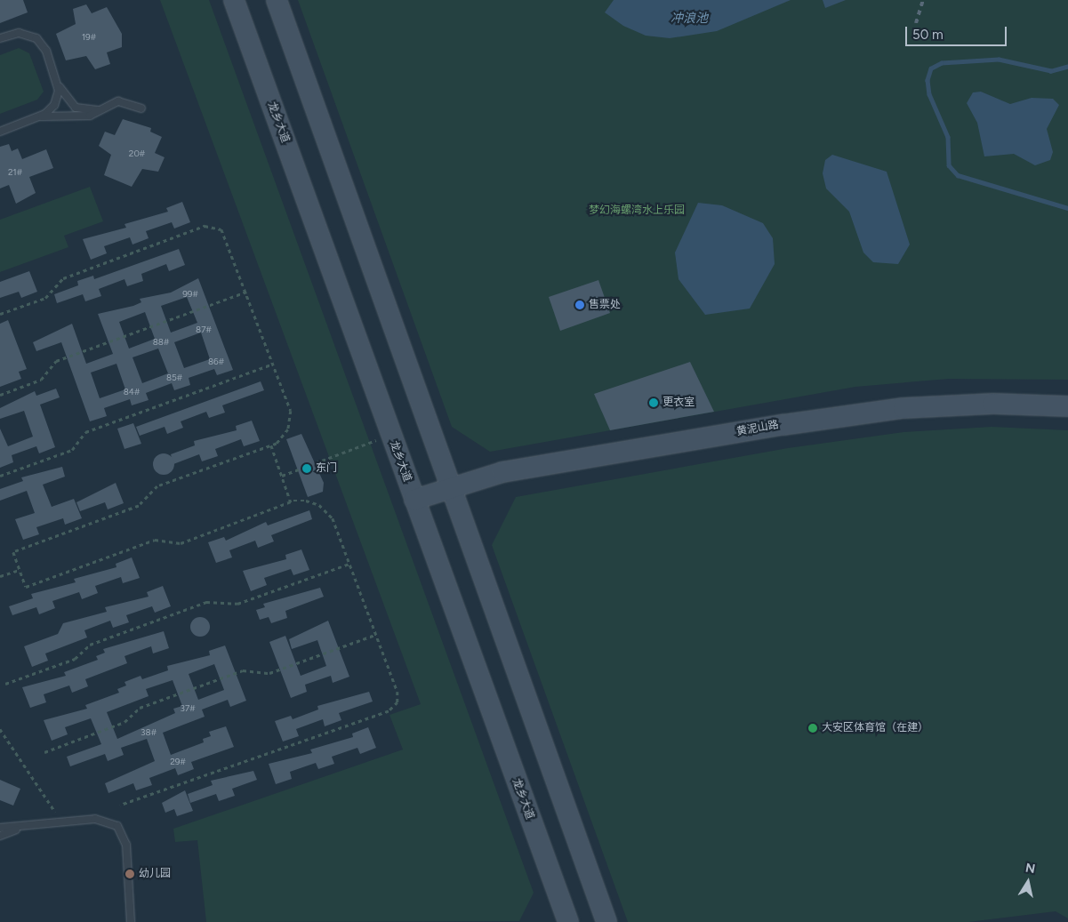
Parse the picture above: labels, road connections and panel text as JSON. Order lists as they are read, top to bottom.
{
  "streets": {
    "main road": ["龙乡大道", "黄泥山路"]
  },
  "crossings": [
    ["龙乡大道", "黄泥山路"]
  ],
  "water": ["冲浪池"],
  "parks": ["梦幻海螺湾水上乐园"],
  "places": [
    "售票处",
    "更衣室",
    "东门",
    "大安区体育馆（在建）",
    "幼儿园"
  ],
  "house_numbers": [
    "19#",
    "20#",
    "21#",
    "99#",
    "87#",
    "88#",
    "86#",
    "85#",
    "84#",
    "37#",
    "38#",
    "29#"
  ],
  "scale_bar": "50 m",
  "north": "top"
}
